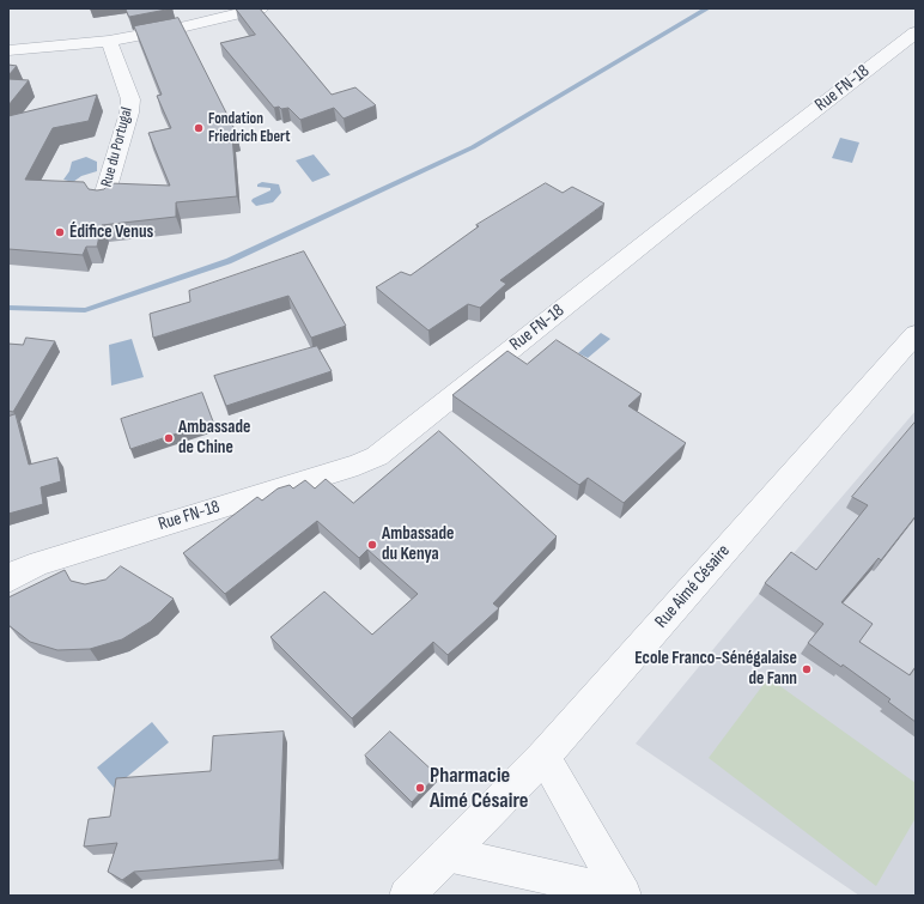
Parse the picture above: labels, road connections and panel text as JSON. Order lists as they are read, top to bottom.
{
  "streets": {
    "street": ["Rue FN-18", "Rue du Portugal", "Rue Aimé Césaire"]
  },
  "places": [
    "Fondation Friedrich Ebert",
    "Édifice Venus",
    "Ambassade de Chine",
    "Ambassade du Kenya",
    "Ecole Franco-Sénégalaise de Fann",
    "Pharmacie Aimé Césaire"
  ]
}
